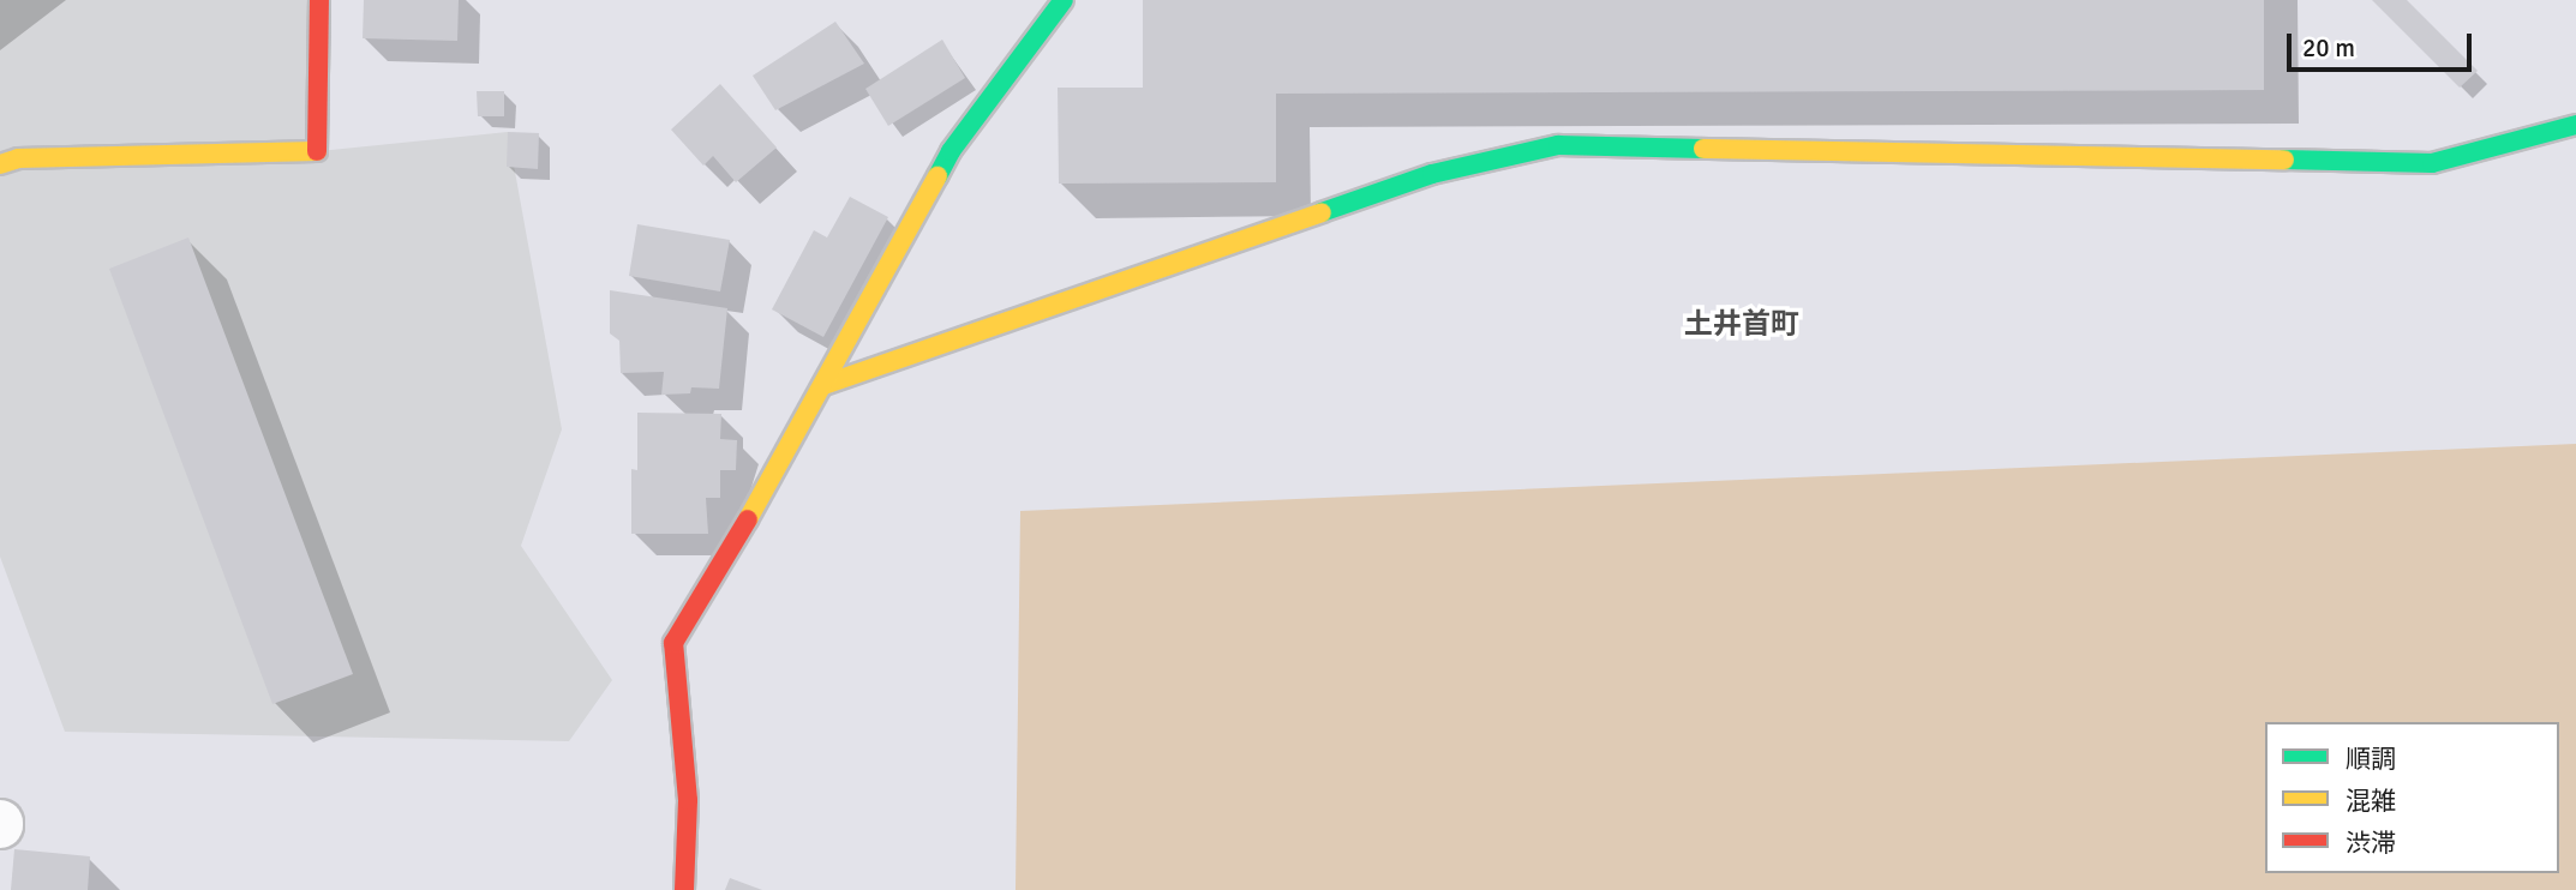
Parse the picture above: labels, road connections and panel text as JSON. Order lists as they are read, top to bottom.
{
  "districts": ["土井首町"],
  "legend": ["順調", "混雑", "渋滞"],
  "scale_bar": "20 m"
}
